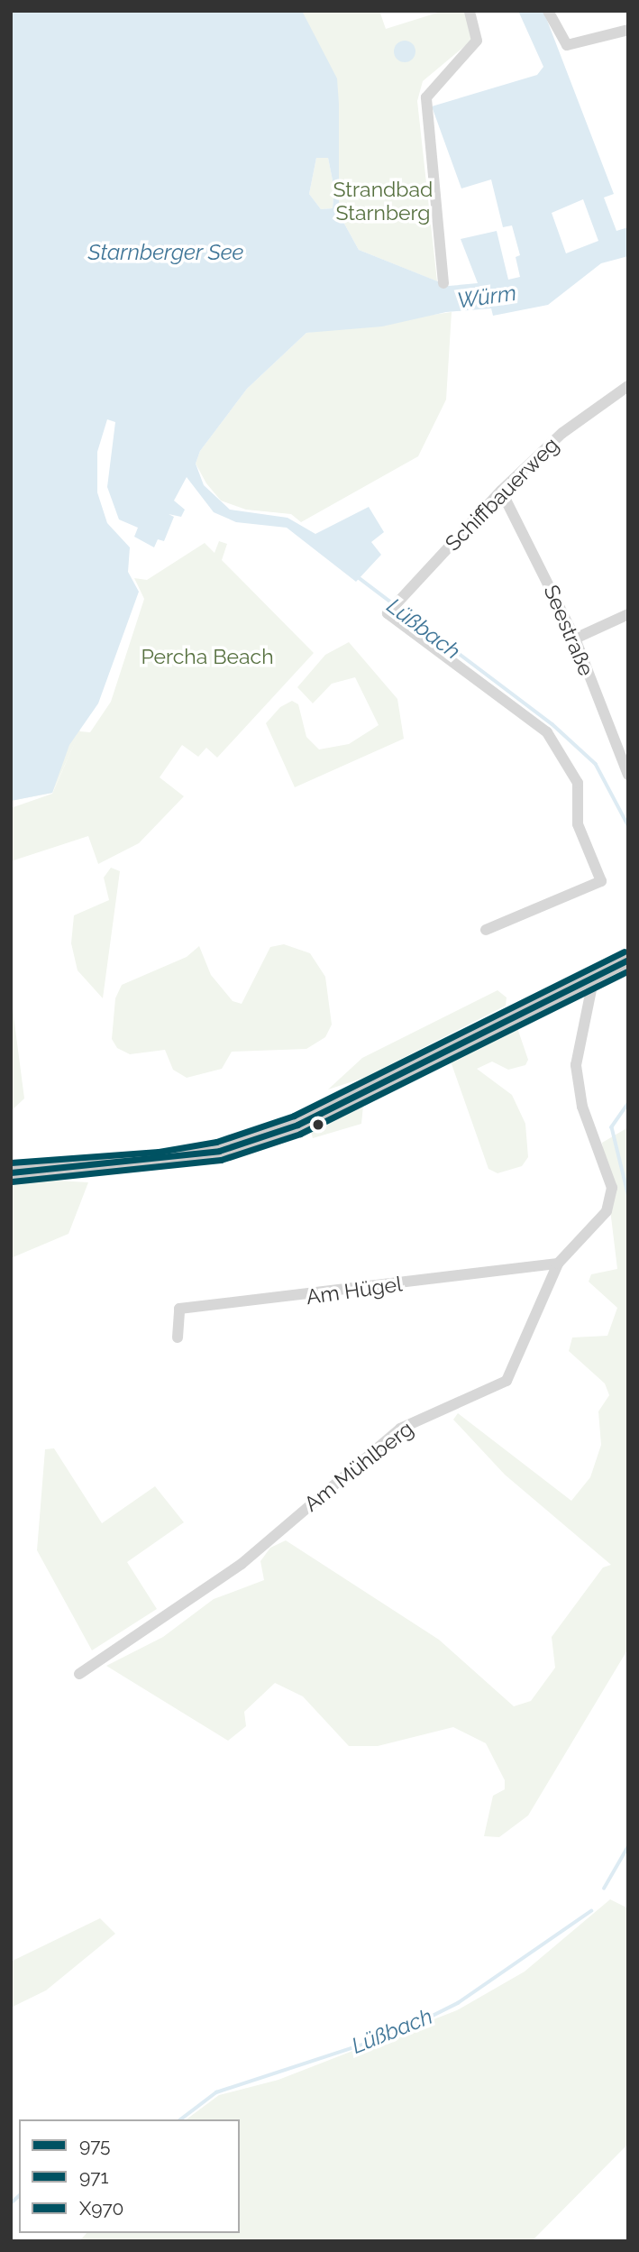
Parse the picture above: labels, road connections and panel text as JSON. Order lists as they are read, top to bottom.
{
  "streets": {
    "street": [
      "Schiffbauerweg",
      "Seestraße",
      "Am Hügel",
      "Am Mühlberg"
    ]
  },
  "crossings": [
    ["Schiffbauerweg", "Seestraße"],
    ["Am Hügel", "Am Mühlberg"]
  ],
  "water": ["Starnberger See", "Würm", "Lüßbach"],
  "parks": ["Strandbad Starnberg", "Percha Beach"],
  "lines": ["transit line X970", "transit line 975", "transit line 971"],
  "legend": ["975", "971", "X970"]
}
